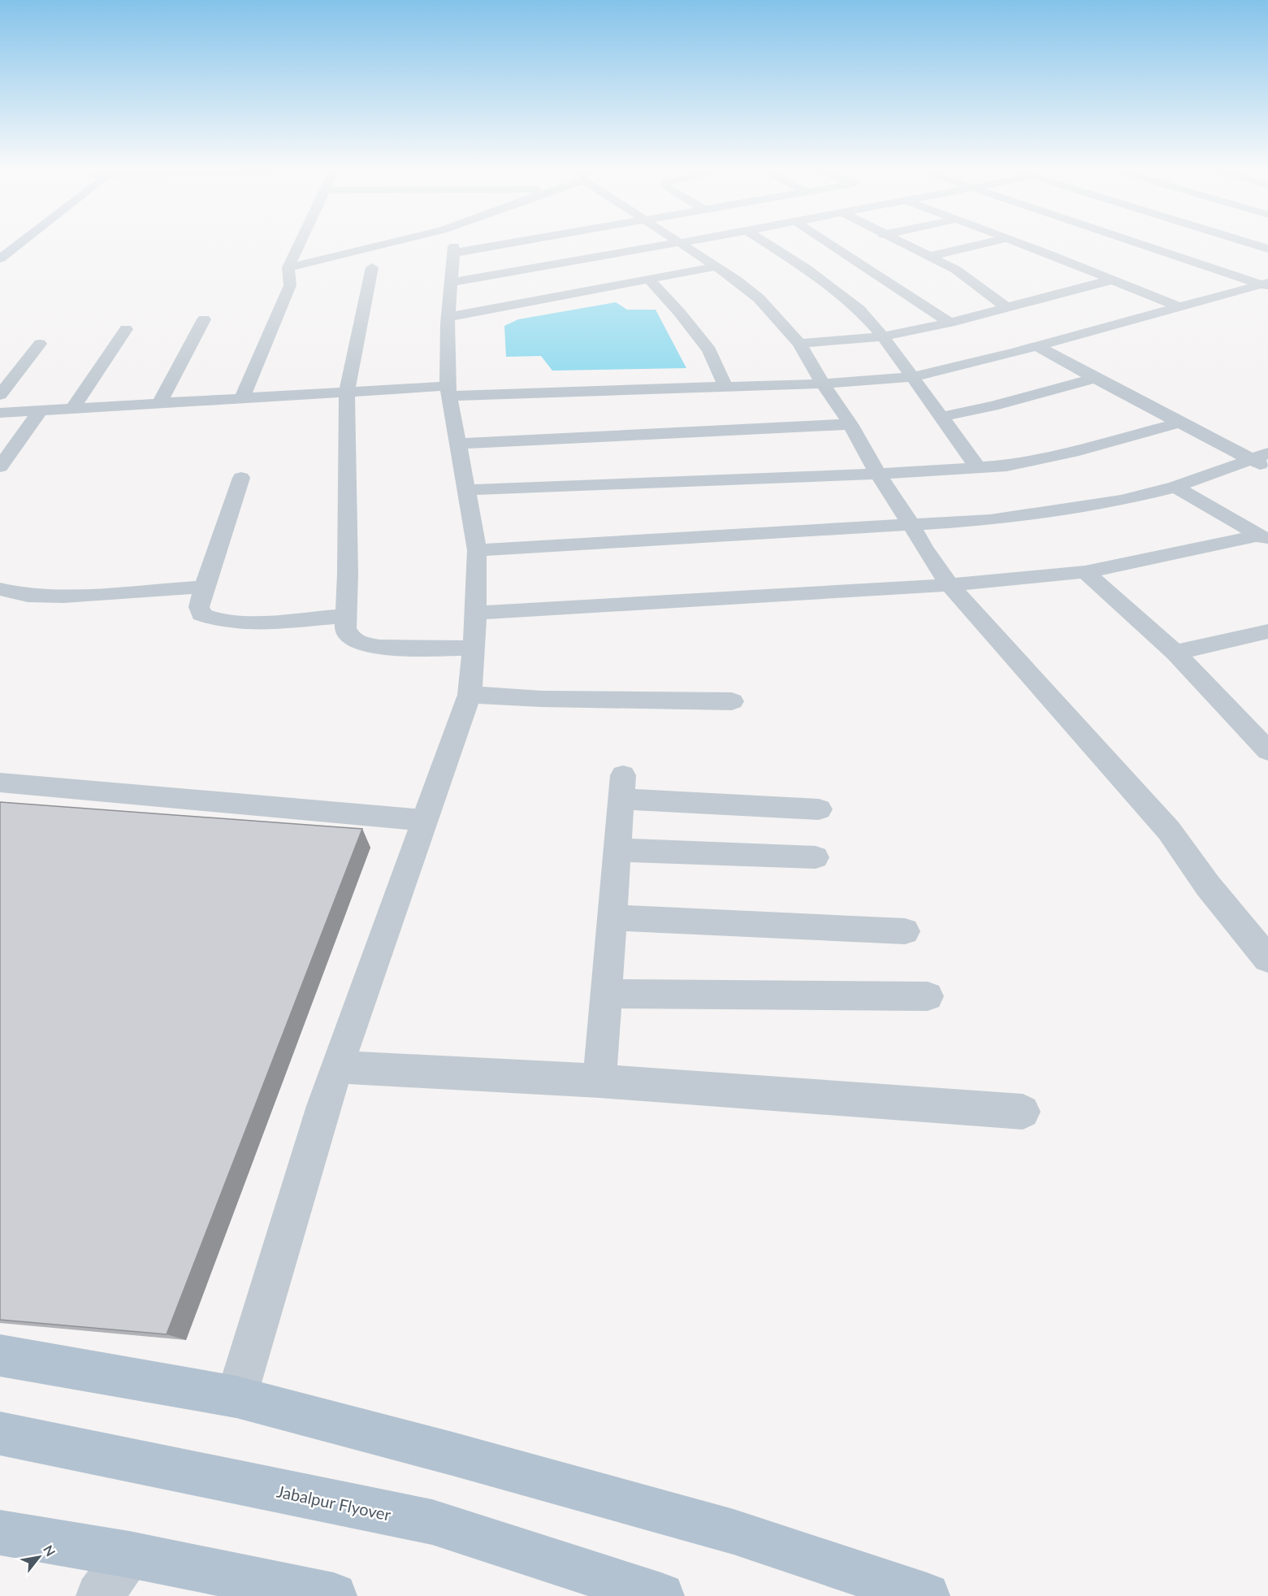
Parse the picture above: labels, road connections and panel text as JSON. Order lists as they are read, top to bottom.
{
  "streets": {
    "main road": ["Jabalpur Flyover"]
  },
  "north": "top right"
}
